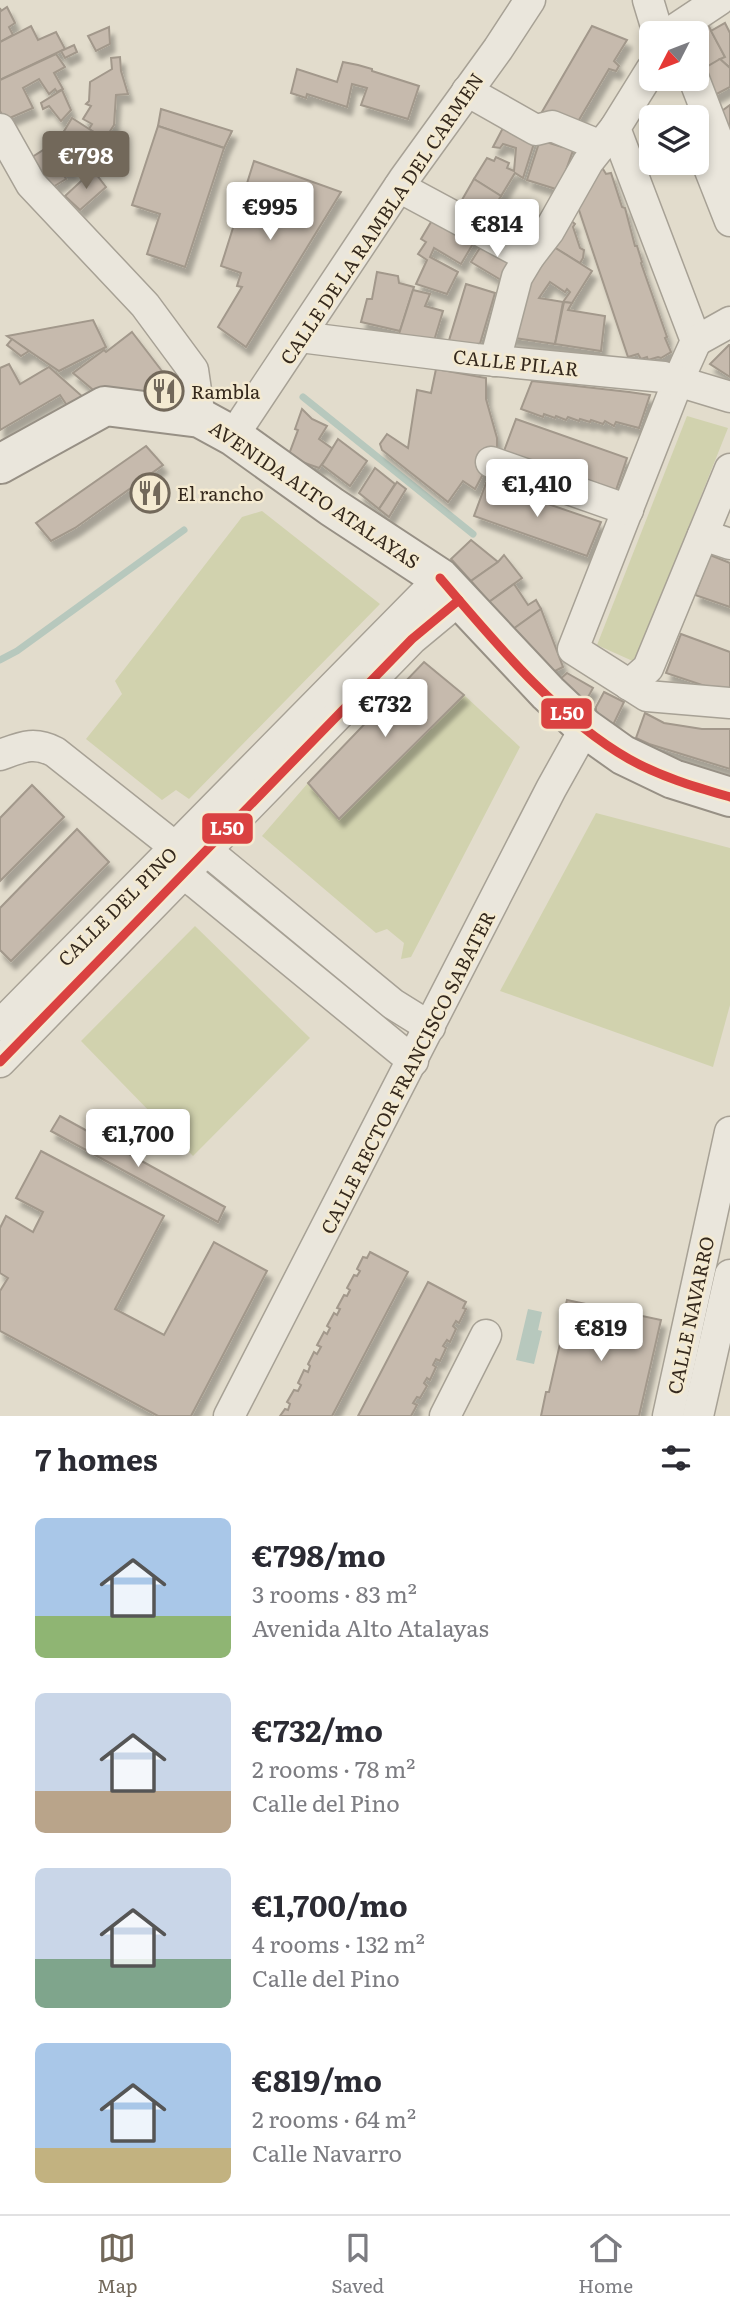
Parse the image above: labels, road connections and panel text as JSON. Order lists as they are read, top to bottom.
{
  "streets": {
    "main road": ["AVENIDA ALTO ATALAYAS"],
    "street": [
      "CALLE DE LA RAMBLA DEL CARMEN",
      "CALLE PILAR",
      "CALLE DEL PINO",
      "CALLE RECTOR FRANCISCO SABATER",
      "CALLE NAVARRO"
    ]
  },
  "crossings": [
    ["CALLE DE LA RAMBLA DEL CARMEN", "CALLE PILAR"],
    ["CALLE DE LA RAMBLA DEL CARMEN", "AVENIDA ALTO ATALAYAS"],
    ["AVENIDA ALTO ATALAYAS", "CALLE DEL PINO"],
    ["AVENIDA ALTO ATALAYAS", "CALLE RECTOR FRANCISCO SABATER"]
  ],
  "places": {
    "restaurant": ["Rambla", "El rancho"]
  },
  "lines": ["transit line L50"],
  "north": "bottom left",
  "page": {
    "price": [
      "€798",
      "€995",
      "€814",
      "€1,410",
      "€732",
      "€1,700",
      "€819"
    ],
    "heading": "7 homes",
    "list": [
      {
        "name": "€798/mo",
        "note": "3 rooms · 83 m² · Avenida Alto Atalayas"
      },
      {
        "name": "€732/mo",
        "note": "2 rooms · 78 m² · Calle del Pino"
      },
      {
        "name": "€1,700/mo",
        "note": "4 rooms · 132 m² · Calle del Pino"
      },
      {
        "name": "€819/mo",
        "note": "2 rooms · 64 m² · Calle Navarro"
      }
    ],
    "tabs": ["Map", "Saved", "Home"]
  }
}
